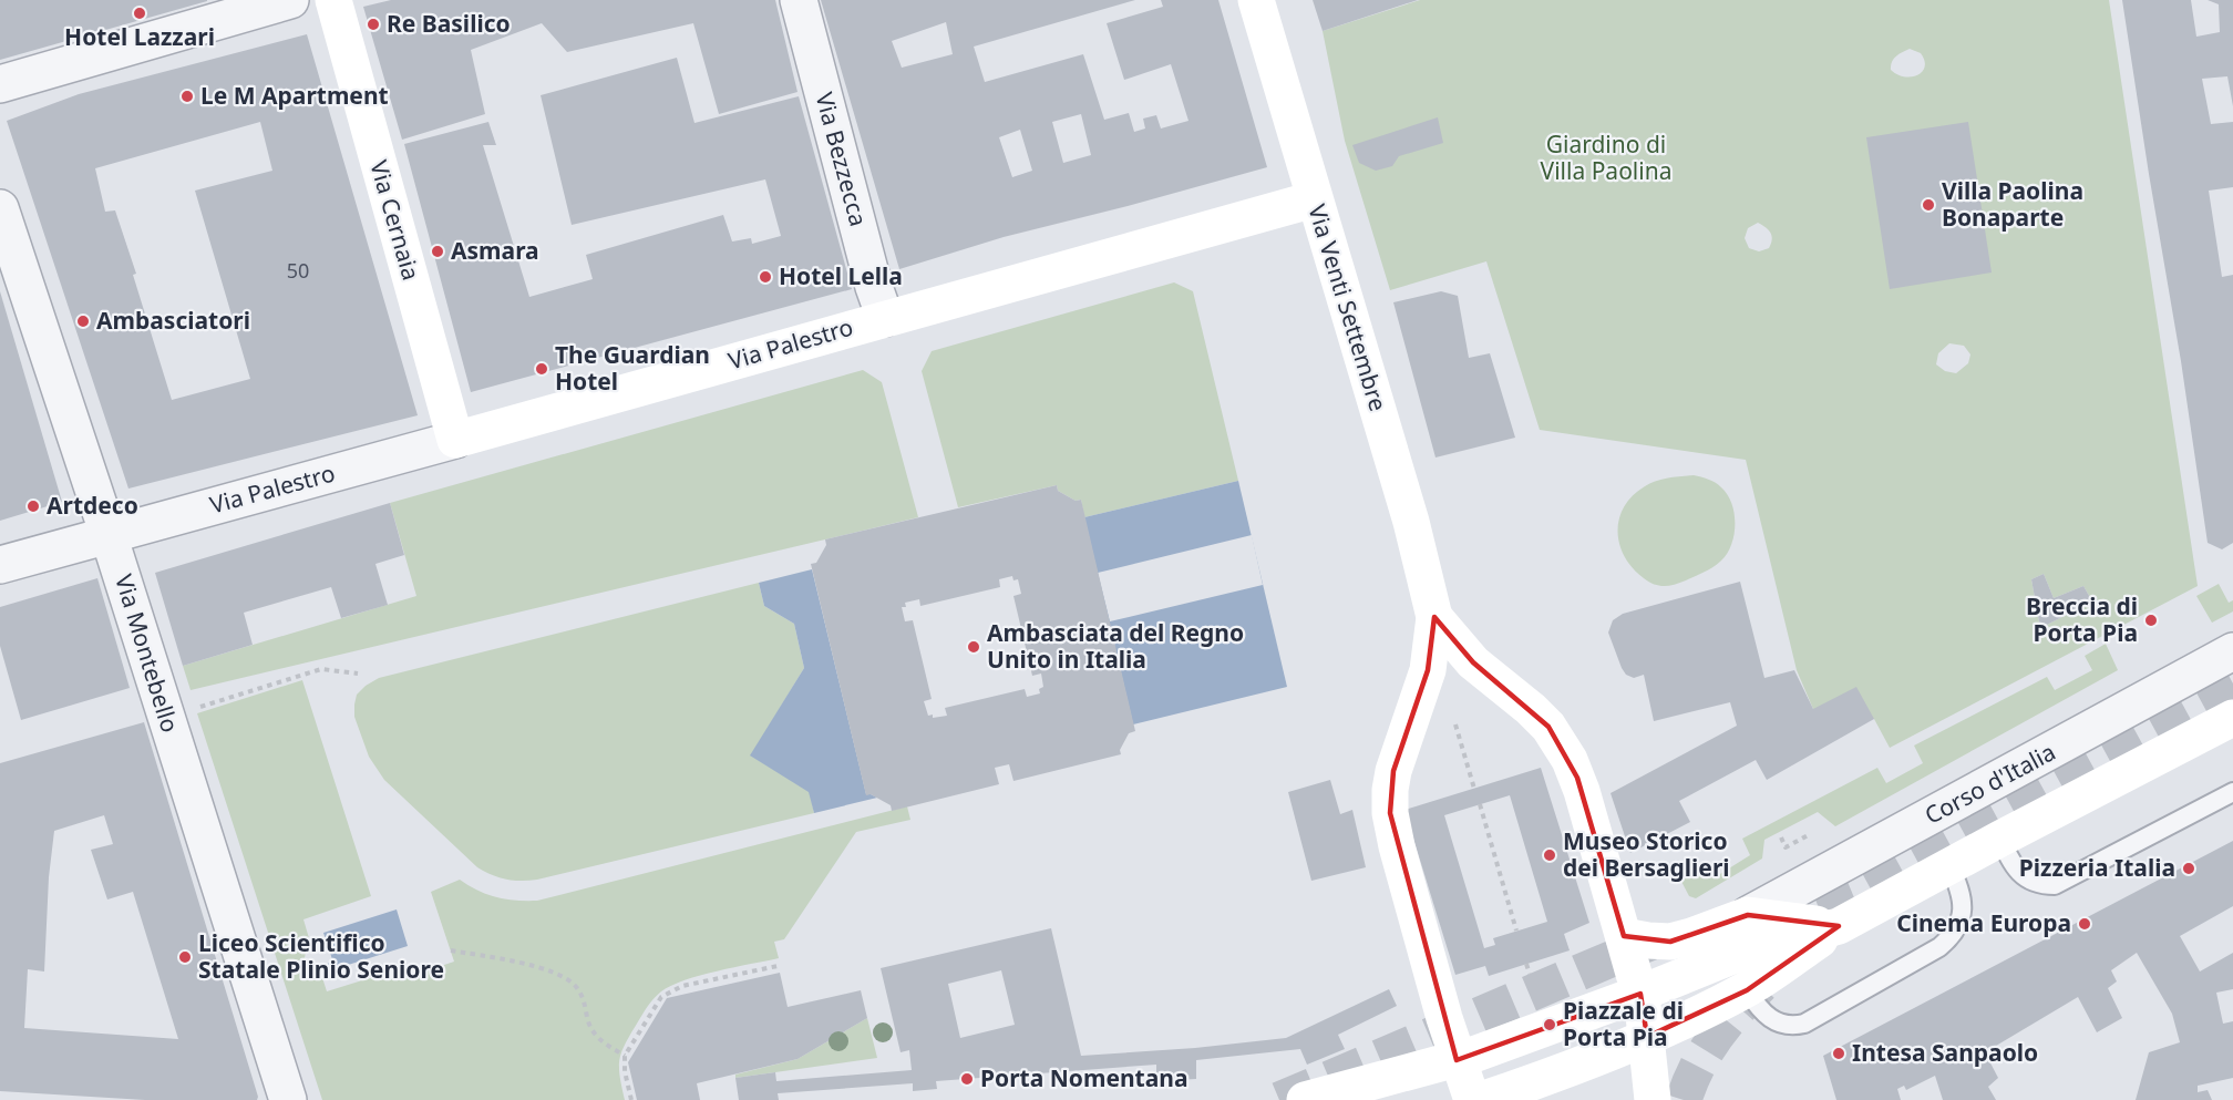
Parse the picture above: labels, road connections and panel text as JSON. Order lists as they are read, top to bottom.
{
  "streets": {
    "main road": [
      "Via Cernaia",
      "Via Venti Settembre",
      "Via Palestro",
      "Corso d'Italia"
    ],
    "street": ["Via Bezzecca", "Via Montebello"]
  },
  "crossings": [
    ["Via Bezzecca", "Via Palestro"],
    ["Via Cernaia", "Via Palestro"],
    ["Via Venti Settembre", "Via Palestro"],
    ["Via Venti Settembre", "Corso d'Italia"],
    ["Via Palestro", "Via Montebello"]
  ],
  "parks": ["Giardino di Villa Paolina"],
  "places": [
    "Hotel Lazzari",
    "Re Basilico",
    "Le M Apartment",
    "Villa Paolina Bonaparte",
    "Asmara",
    "Hotel Lella",
    "Ambasciatori",
    "The Guardian Hotel",
    "Artdeco",
    "Breccia di Porta Pia",
    "Ambasciata del Regno Unito in Italia",
    "Museo Storico dei Bersaglieri",
    "Pizzeria Italia",
    "Cinema Europa",
    "Liceo Scientifico Statale Plinio Seniore",
    "Piazzale di Porta Pia",
    "Intesa Sanpaolo",
    "Porta Nomentana"
  ],
  "house_numbers": ["50"]
}
